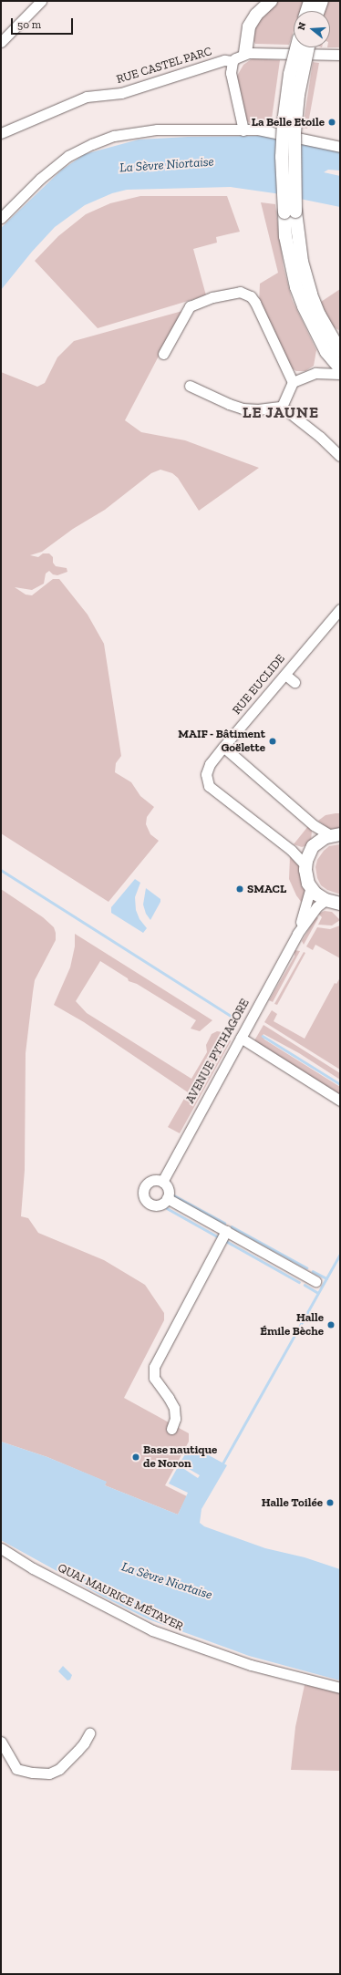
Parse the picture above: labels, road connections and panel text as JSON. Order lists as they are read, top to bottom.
{
  "streets": {
    "street": [
      "RUE CASTEL PARC",
      "RUE EUCLIDE",
      "AVENUE PYTHAGORE",
      "QUAI MAURICE MÉTAYER"
    ]
  },
  "districts": ["LE JAUNE"],
  "water": ["La Sèvre Niortaise"],
  "places": [
    "La Belle Etoile",
    "MAIF - Bâtiment Goëlette",
    "SMACL",
    "Halle Émile Bèche",
    "Base nautique de Noron",
    "Halle Toilée"
  ],
  "scale_bar": "50 m",
  "north": "left"
}
